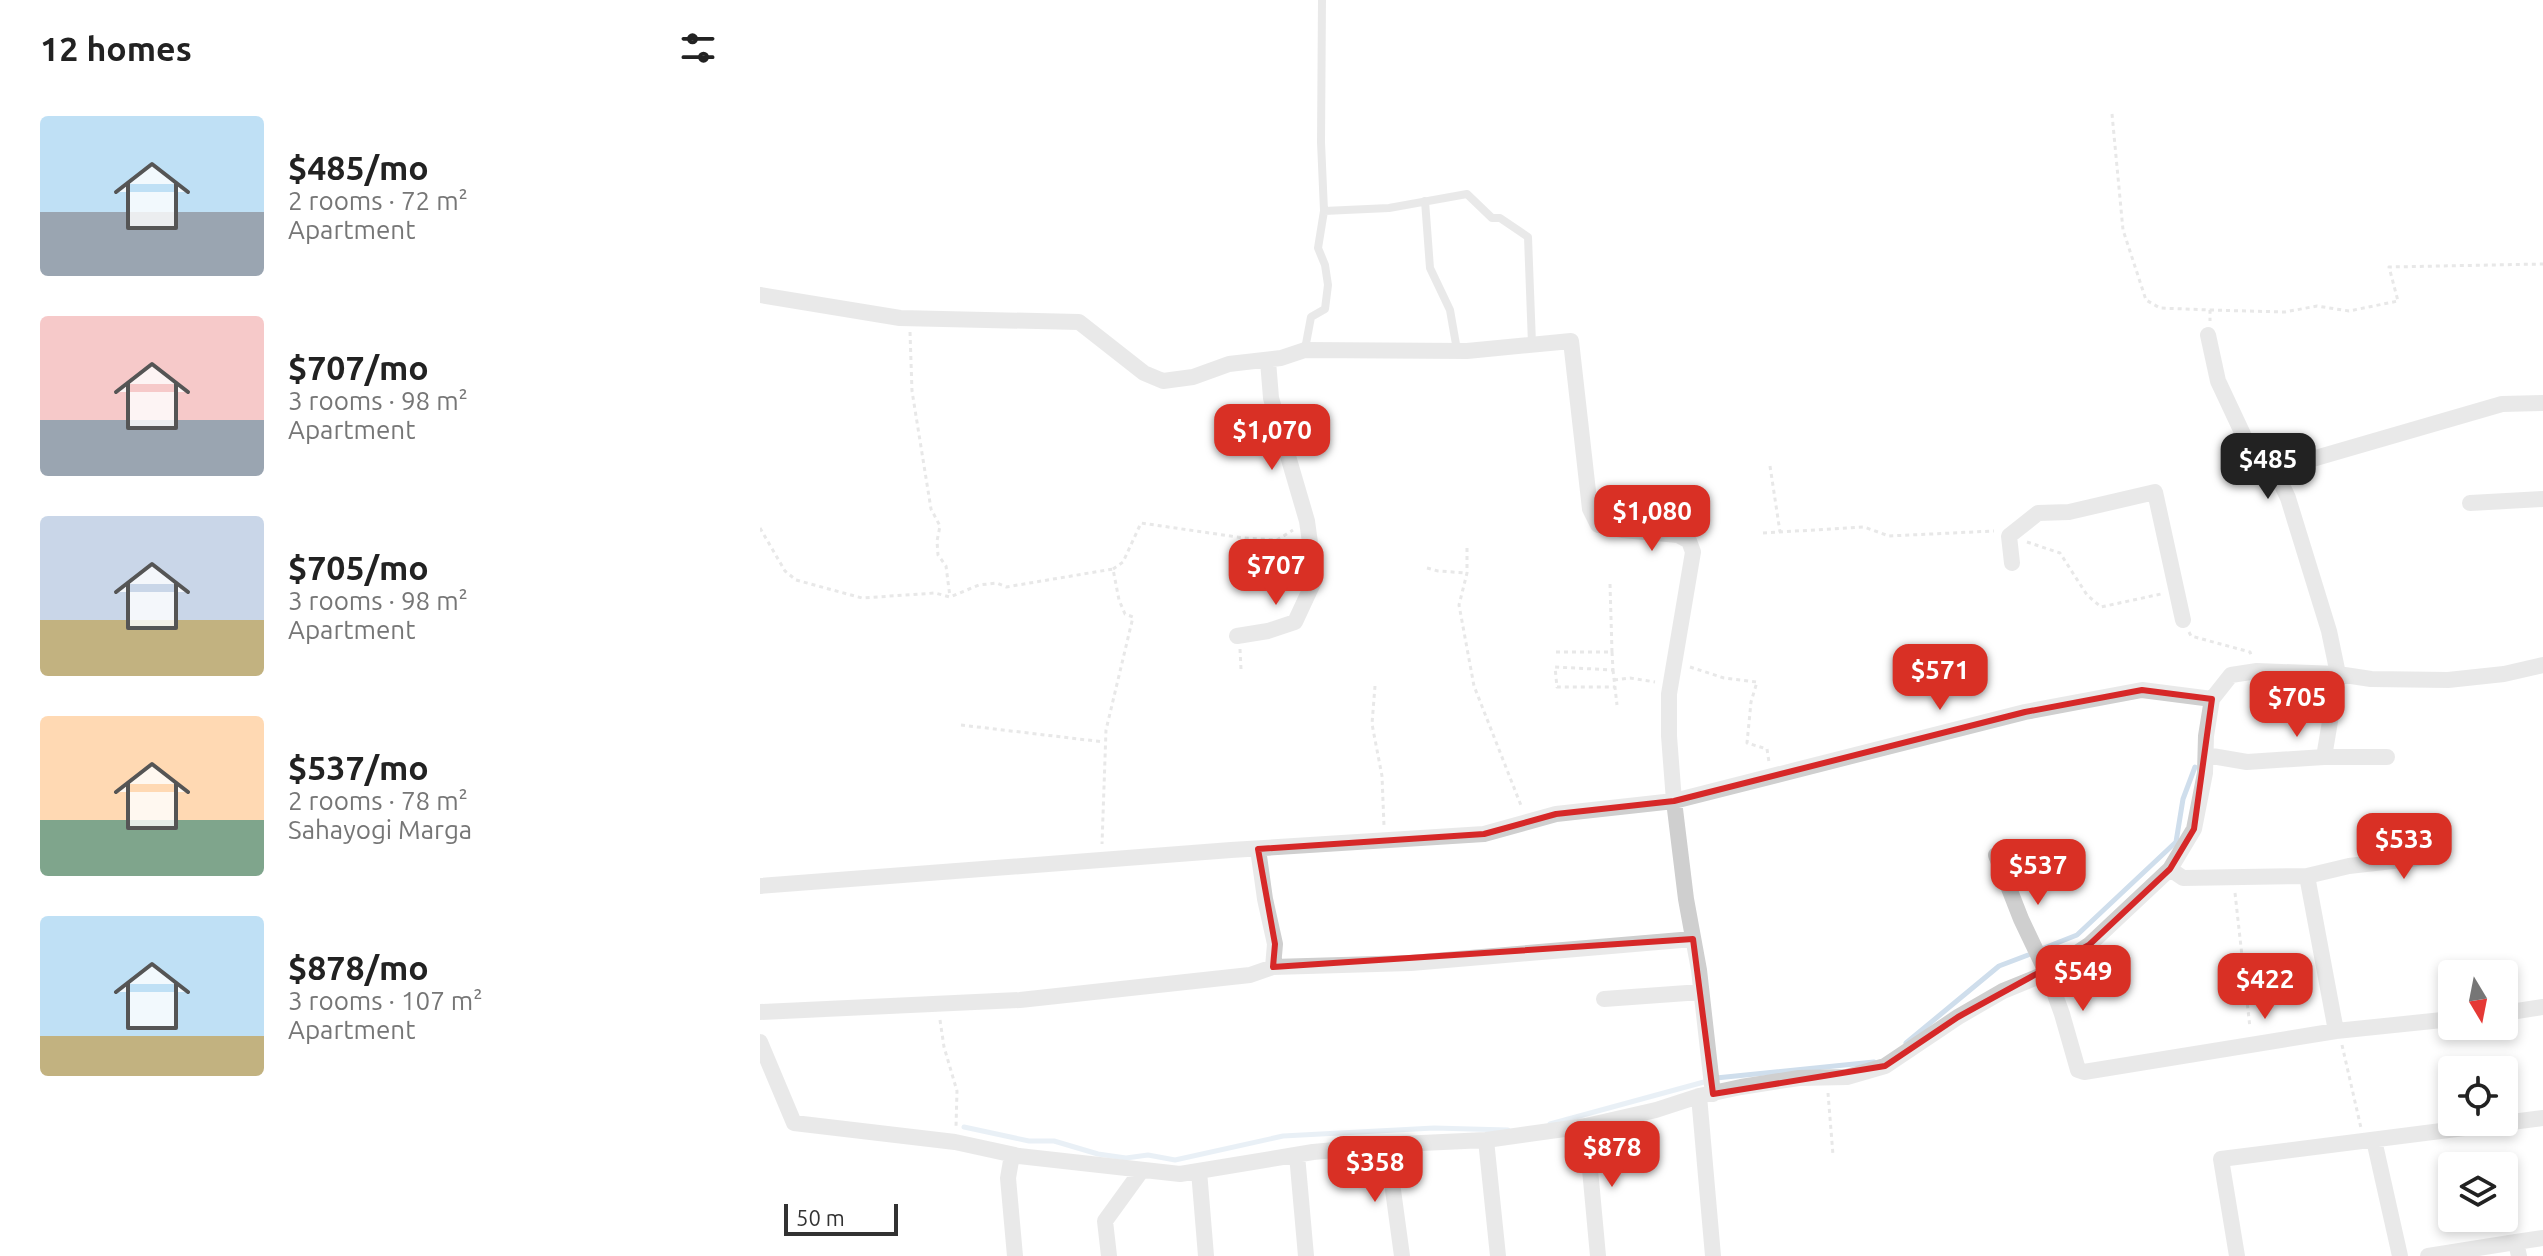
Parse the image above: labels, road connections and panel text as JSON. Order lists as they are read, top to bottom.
{
  "scale_bar": "50 m",
  "north": "bottom",
  "page": {
    "heading": "12 homes",
    "list": [
      {
        "name": "$485/mo",
        "note": "2 rooms · 72 m² · Apartment"
      },
      {
        "name": "$707/mo",
        "note": "3 rooms · 98 m² · Apartment"
      },
      {
        "name": "$705/mo",
        "note": "3 rooms · 98 m² · Apartment"
      },
      {
        "name": "$537/mo",
        "note": "2 rooms · 78 m² · Sahayogi Marga"
      },
      {
        "name": "$878/mo",
        "note": "3 rooms · 107 m² · Apartment"
      }
    ],
    "price": [
      "$1,070",
      "$485",
      "$1,080",
      "$707",
      "$571",
      "$705",
      "$533",
      "$537",
      "$549",
      "$422",
      "$878",
      "$358"
    ],
    "scale": "50 m"
  }
}
